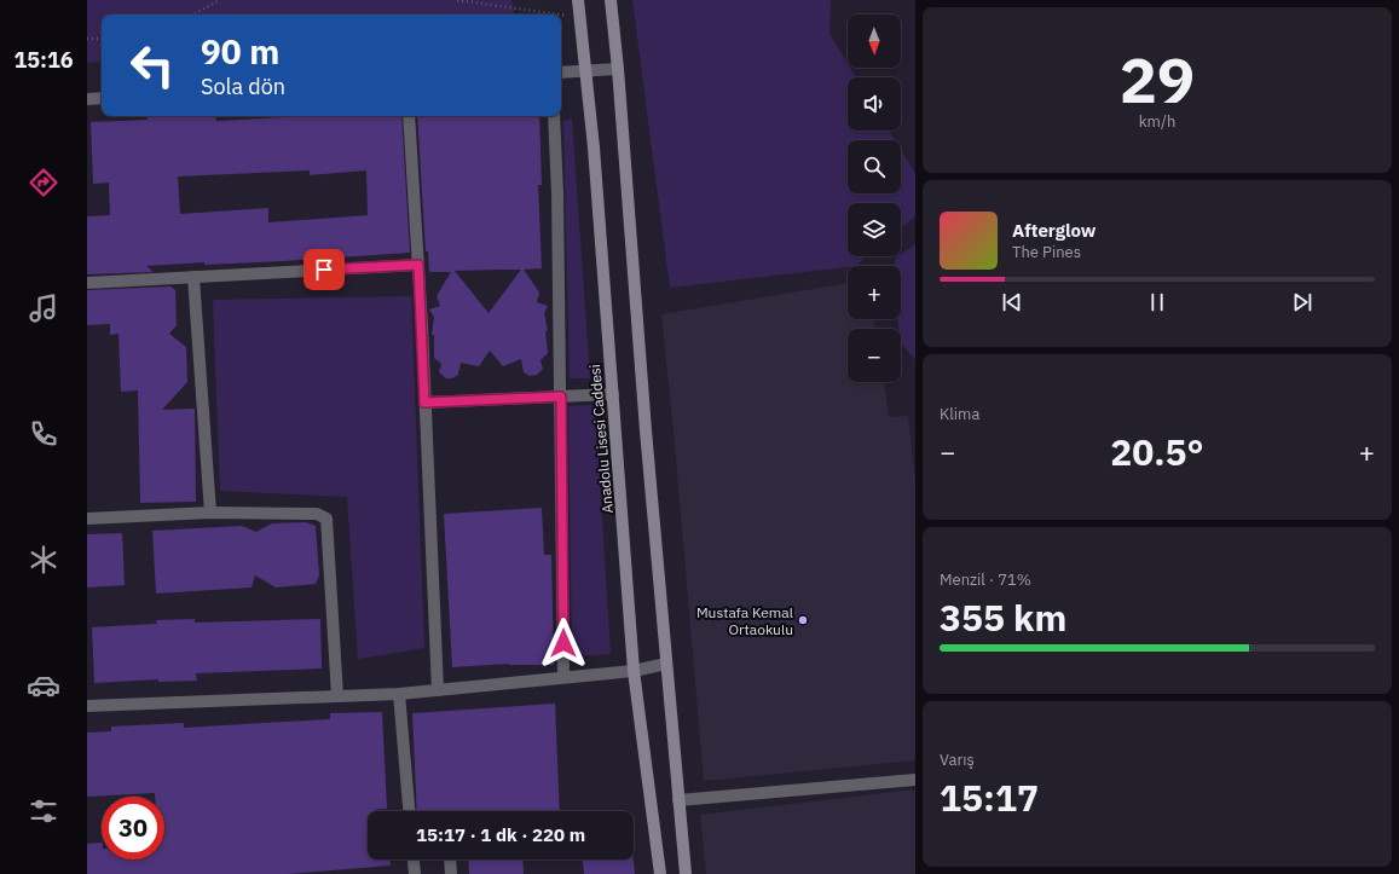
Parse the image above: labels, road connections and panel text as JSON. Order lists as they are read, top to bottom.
{
  "streets": {
    "street": ["Anadolu Lisesi Caddesi"]
  },
  "places": ["Mustafa Kemal Ortaokulu"],
  "north": "bottom",
  "page": {
    "tabs": "15:16",
    "tile": [
      ["29", "km/h"],
      "Klima",
      ["Menzil · 71%", "355 km"],
      ["Varış", "15:17"]
    ],
    "map_buttons": ["+", "−"],
    "turn": ["90 m", "Sola dön"],
    "song": ["Afterglow", "The Pines"],
    "heat": ["−", "20.5°", "+"],
    "limit": "30",
    "trip": "15:17 · 1 dk · 220 m"
  }
}
